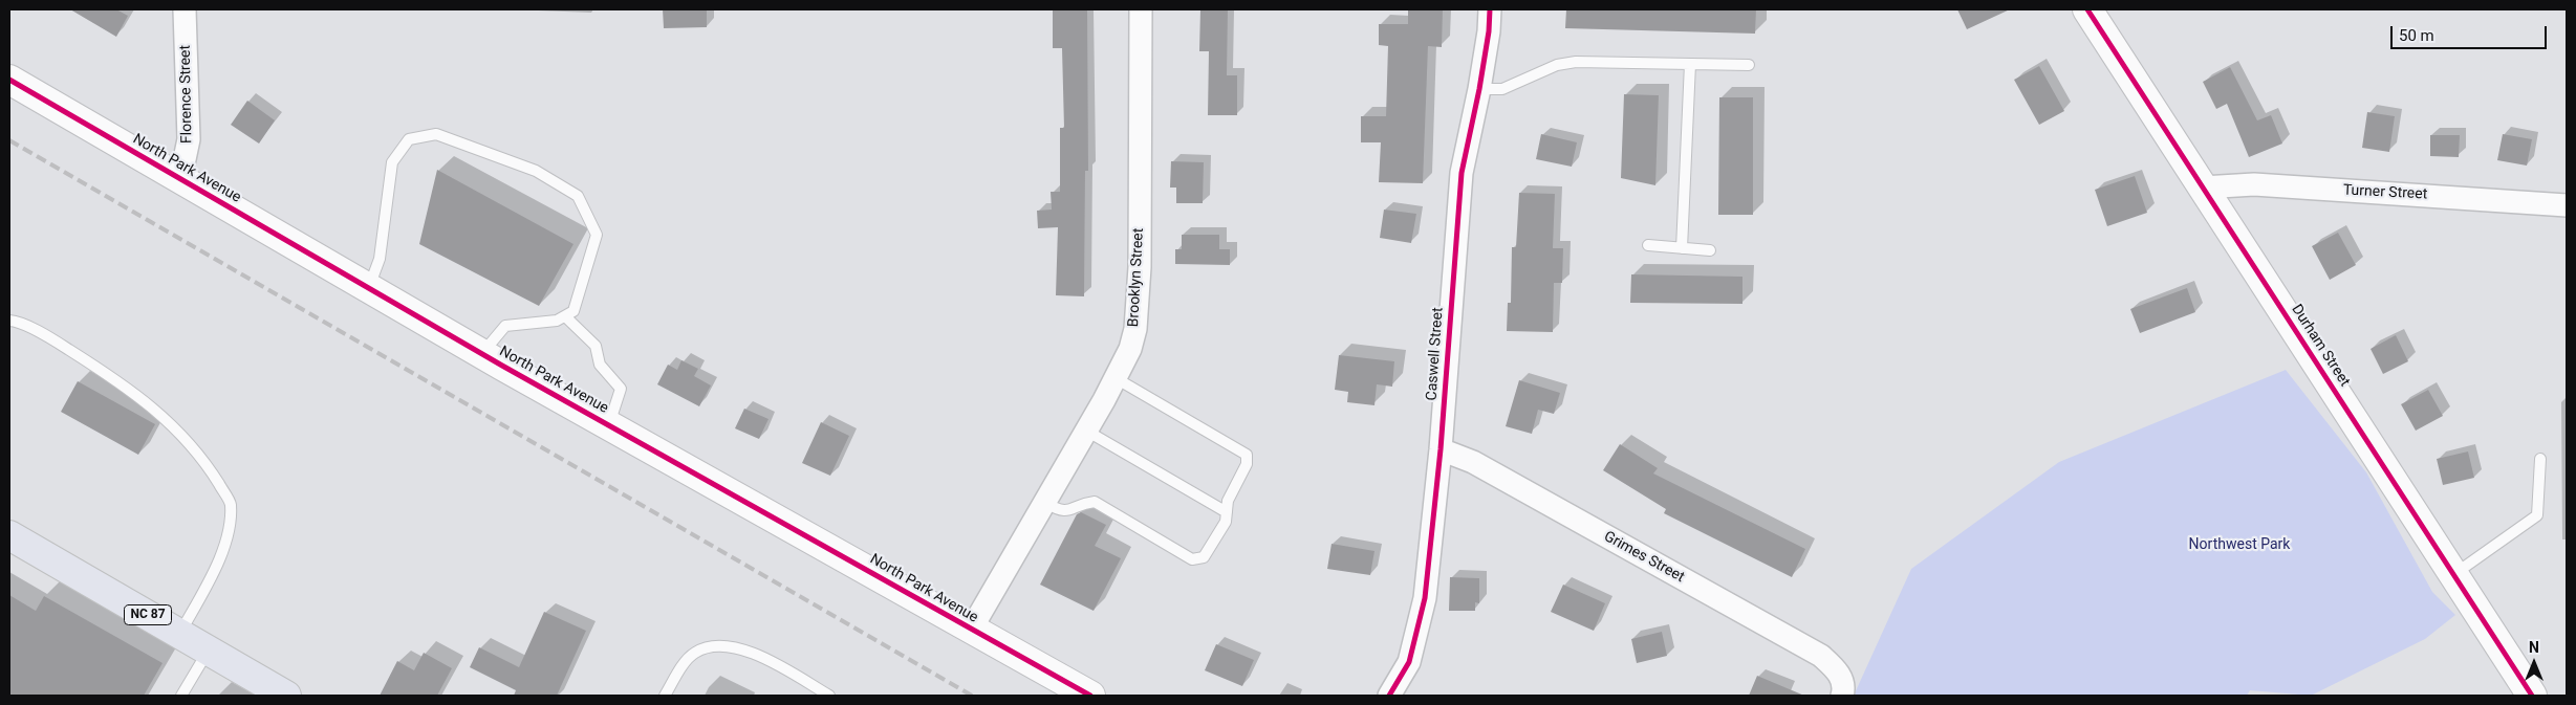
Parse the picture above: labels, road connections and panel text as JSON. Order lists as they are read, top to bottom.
{
  "streets": {
    "highway": ["NC 87"],
    "street": [
      "Florence Street",
      "North Park Avenue",
      "Turner Street",
      "Brooklyn Street",
      "Durham Street",
      "Caswell Street",
      "Grimes Street"
    ]
  },
  "crossings": [
    ["Florence Street", "North Park Avenue"],
    ["North Park Avenue", "Brooklyn Street"],
    ["Turner Street", "Durham Street"],
    ["Caswell Street", "Grimes Street"]
  ],
  "parks": ["Northwest Park"],
  "scale_bar": "50 m",
  "north": "top"
}
